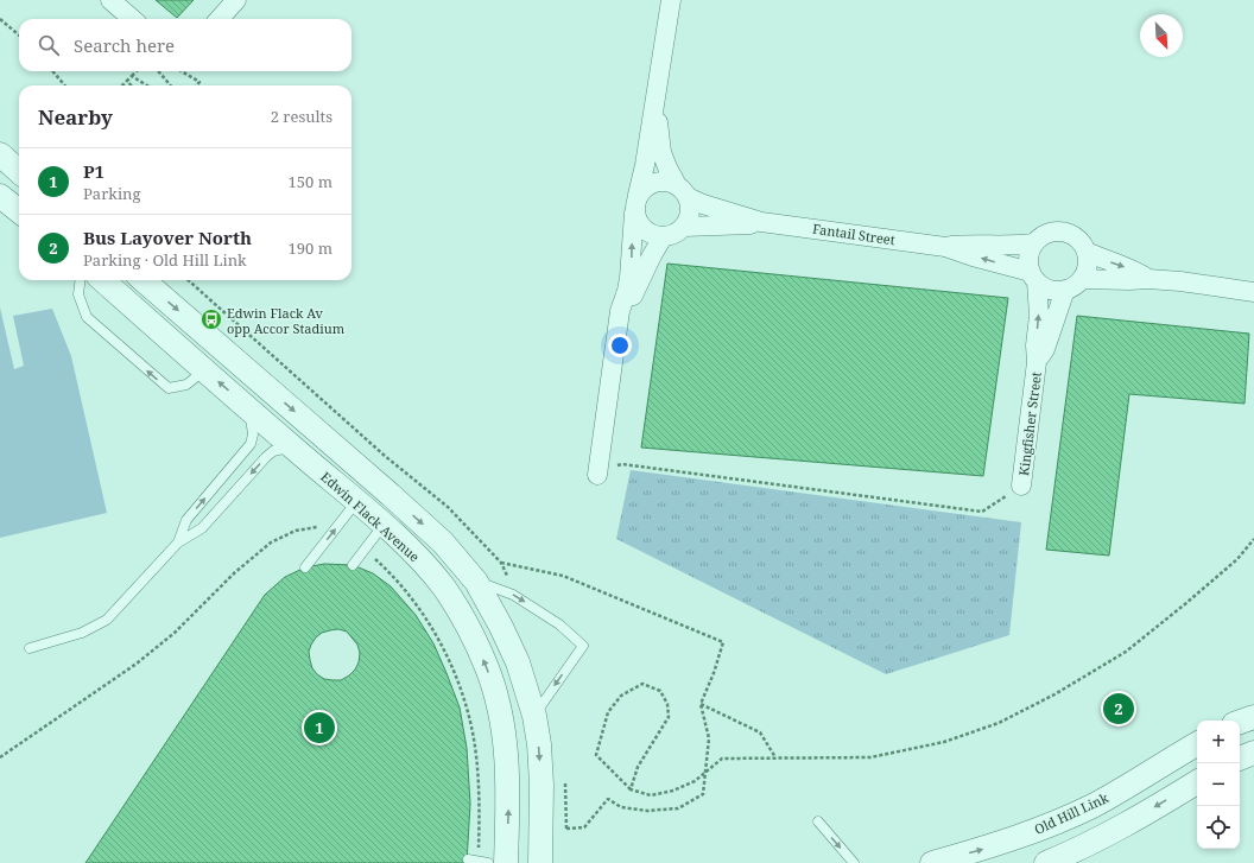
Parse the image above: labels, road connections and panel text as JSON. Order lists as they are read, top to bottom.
{
  "streets": {
    "street": [
      "Fantail Street",
      "Kingfisher Street",
      "Edwin Flack Avenue",
      "Old Hill Link"
    ]
  },
  "crossings": [
    ["Fantail Street", "Kingfisher Street"]
  ],
  "places": {
    "bus stop": ["Edwin Flack Av opp Accor Stadium"]
  },
  "north": "bottom right",
  "page": {
    "search": "Search here",
    "heading": ["Nearby", "2 results"],
    "list": [
      {
        "mark": "1",
        "name": "P1",
        "note": "Parking",
        "value": "150 m"
      },
      {
        "mark": "2",
        "name": "Bus Layover North",
        "note": "Parking · Old Hill Link",
        "value": "190 m"
      }
    ],
    "pins": ["2", "1"],
    "map_buttons": ["+", "−"]
  }
}
